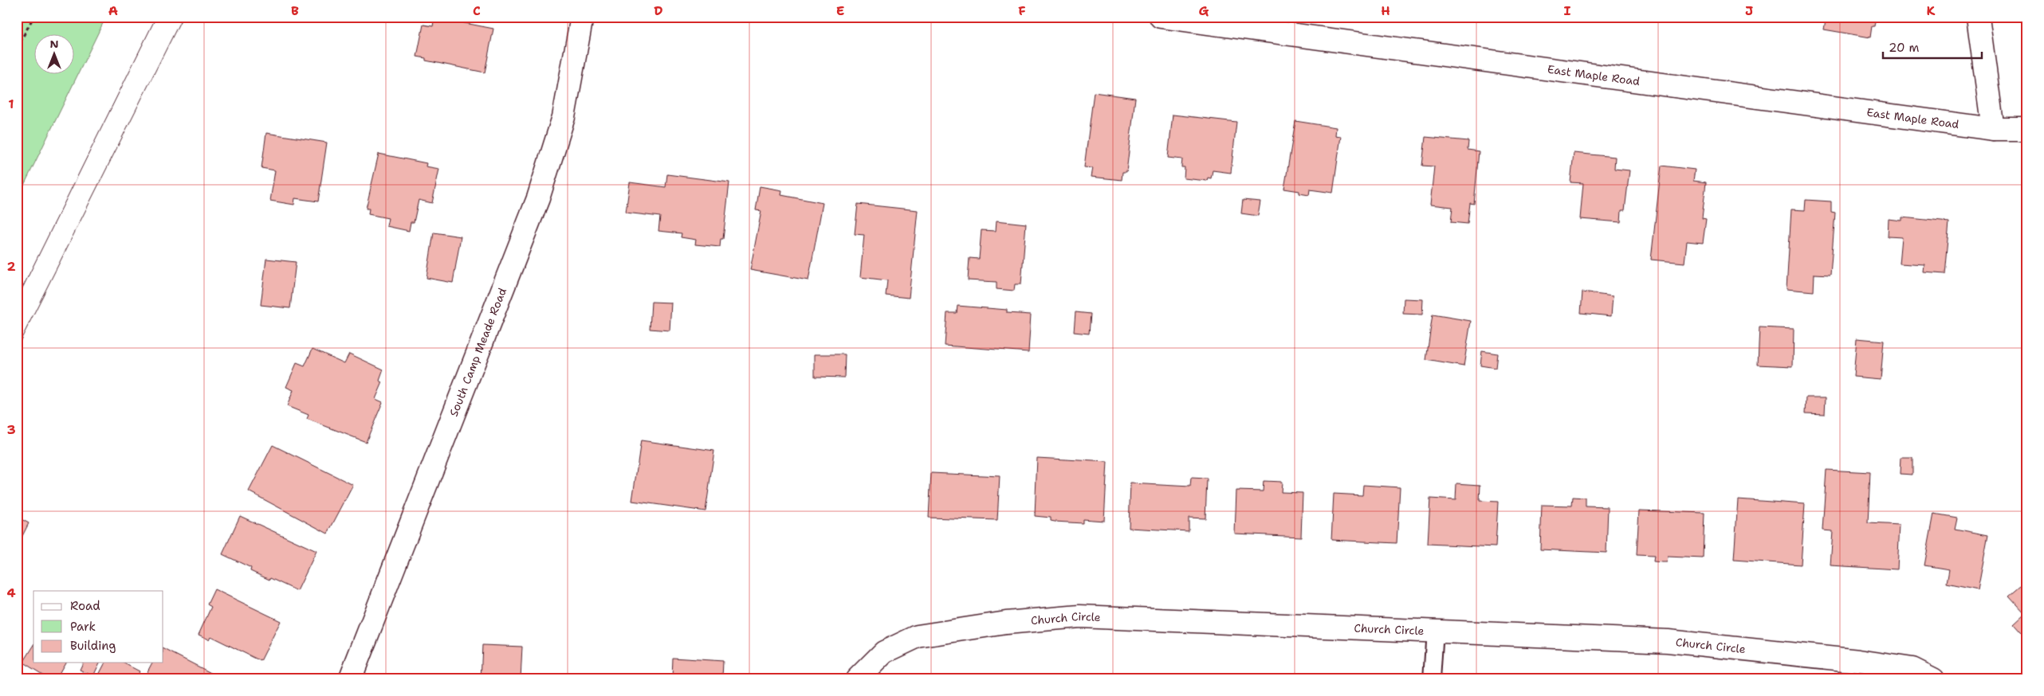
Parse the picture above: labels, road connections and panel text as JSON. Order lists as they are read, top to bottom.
{
  "streets": {
    "main road": ["East Maple Road", "South Camp Meade Road", "Church Circle"]
  },
  "legend": ["Road", "Park", "Building"],
  "scale_bar": "20 m",
  "north": "top",
  "grid": {
    "columns": [
      "A",
      "B",
      "C",
      "D",
      "E",
      "F",
      "G",
      "H",
      "I",
      "J",
      "K"
    ],
    "rows": [
      "1",
      "2",
      "3",
      "4"
    ]
  }
}
